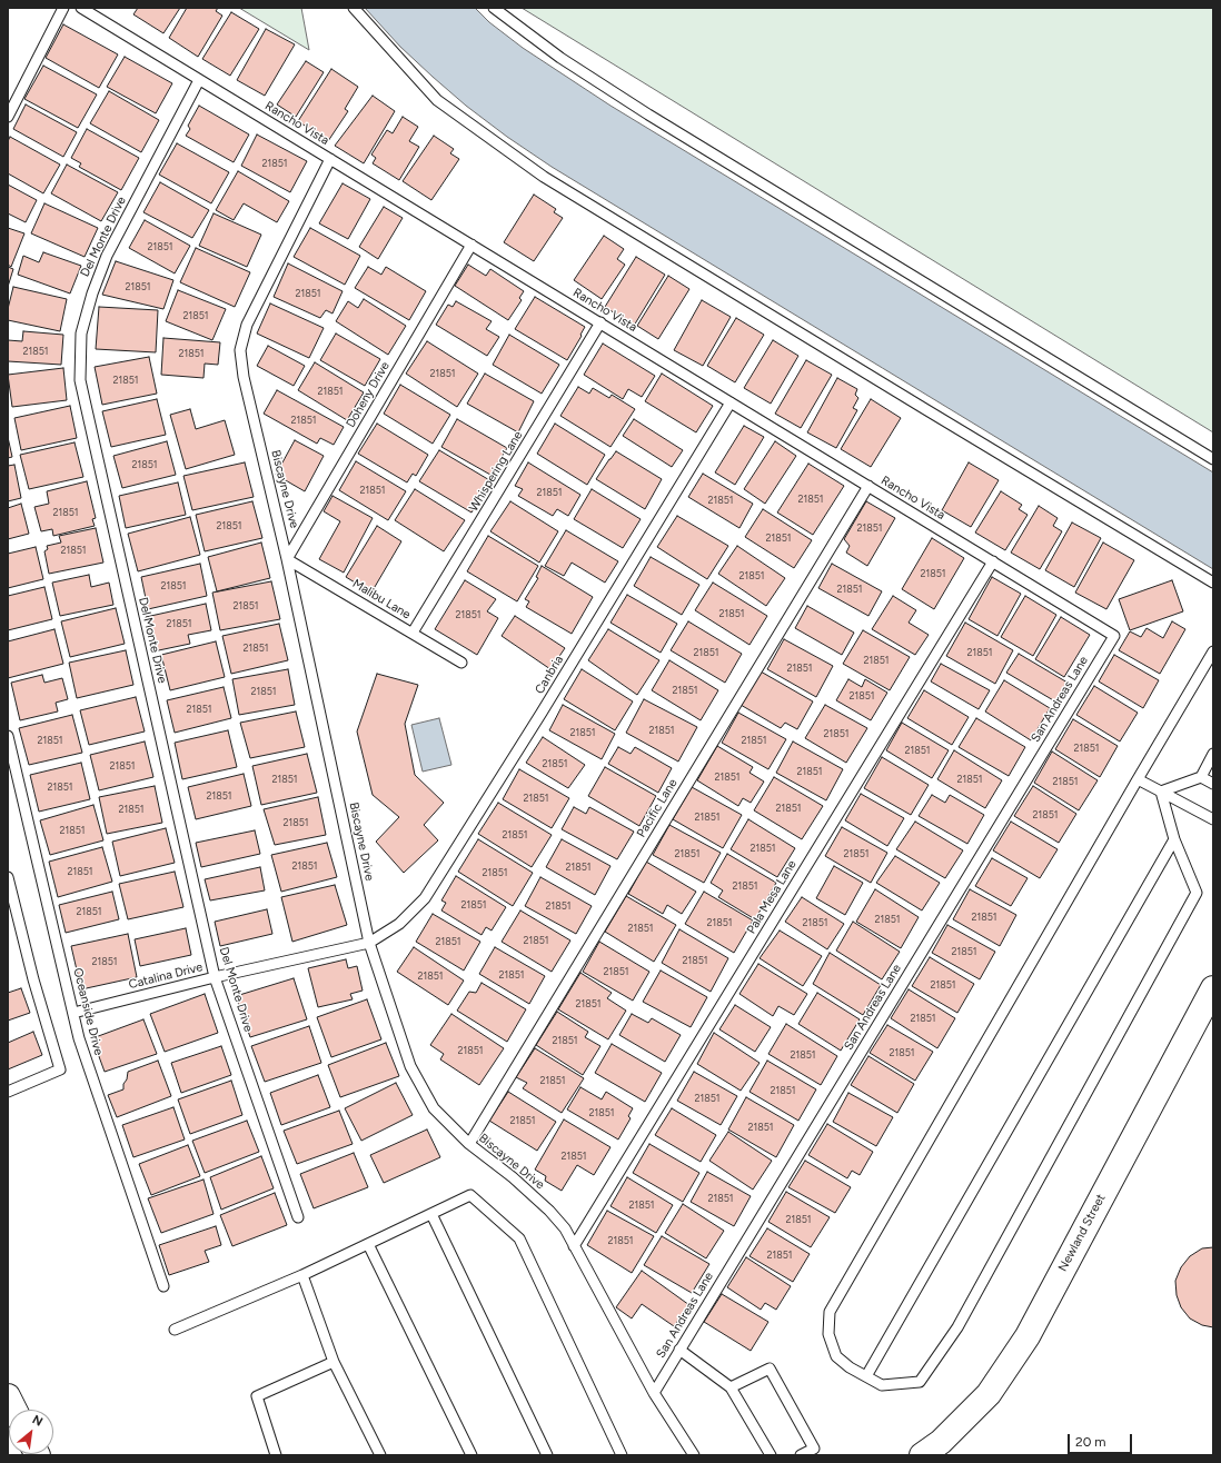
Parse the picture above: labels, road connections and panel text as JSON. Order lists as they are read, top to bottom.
{
  "streets": {
    "main road": ["Newland Street"],
    "lane": [
      "Rancho Vista",
      "Del Monte Drive",
      "Doheny Drive",
      "Whispering Lane",
      "Biscayne Drive",
      "Malibu Lane",
      "Canbria",
      "San Andreas Lane",
      "Pacific Lane",
      "Pala Mesa Lane",
      "Catalina Drive",
      "Oceanside Drive"
    ]
  },
  "crossings": [
    ["Rancho Vista", "Del Monte Drive"],
    ["Rancho Vista", "Doheny Drive"],
    ["Rancho Vista", "Whispering Lane"],
    ["Rancho Vista", "Biscayne Drive"],
    ["Rancho Vista", "Canbria"],
    ["Rancho Vista", "San Andreas Lane"],
    ["Rancho Vista", "Pacific Lane"],
    ["Rancho Vista", "Pala Mesa Lane"],
    ["Del Monte Drive", "Catalina Drive"],
    ["Doheny Drive", "Biscayne Drive"],
    ["Doheny Drive", "Malibu Lane"],
    ["Whispering Lane", "Malibu Lane"],
    ["Biscayne Drive", "Malibu Lane"],
    ["Biscayne Drive", "Canbria"],
    ["Biscayne Drive", "San Andreas Lane"],
    ["Biscayne Drive", "Pacific Lane"],
    ["Biscayne Drive", "Pala Mesa Lane"],
    ["Biscayne Drive", "Catalina Drive"],
    ["Canbria", "Catalina Drive"],
    ["Catalina Drive", "Oceanside Drive"]
  ],
  "house_numbers": [
    "21851",
    "21851",
    "21851",
    "21851",
    "21851",
    "21851",
    "21851",
    "21851",
    "21851",
    "21851",
    "21851",
    "21851",
    "21851",
    "21851",
    "21851",
    "21851",
    "21851",
    "21851",
    "21851",
    "21851",
    "21851",
    "21851",
    "21851",
    "21851",
    "21851",
    "21851",
    "21851",
    "21851",
    "21851",
    "21851",
    "21851",
    "21851",
    "21851",
    "21851",
    "21851",
    "21851",
    "21851",
    "21851",
    "21851",
    "21851",
    "21851",
    "21851",
    "21851",
    "21851",
    "21851",
    "21851",
    "21851",
    "21851",
    "21851",
    "21851",
    "21851",
    "21851",
    "21851",
    "21851",
    "21851",
    "21851",
    "21851",
    "21851",
    "21851",
    "21851",
    "21851",
    "21851",
    "21851",
    "21851",
    "21851",
    "21851",
    "21851",
    "21851",
    "21851",
    "21851",
    "21851",
    "21851",
    "21851",
    "21851",
    "21851",
    "21851",
    "21851",
    "21851",
    "21851",
    "21851",
    "21851",
    "21851",
    "21851",
    "21851",
    "21851",
    "21851",
    "21851",
    "21851",
    "21851",
    "21851",
    "21851",
    "21851",
    "21851",
    "21851",
    "21851",
    "21851",
    "21851",
    "21851",
    "21851",
    "21851",
    "21851",
    "21851",
    "21851",
    "21851",
    "21851"
  ],
  "scale_bar": "20 m",
  "north": "top right"
}
